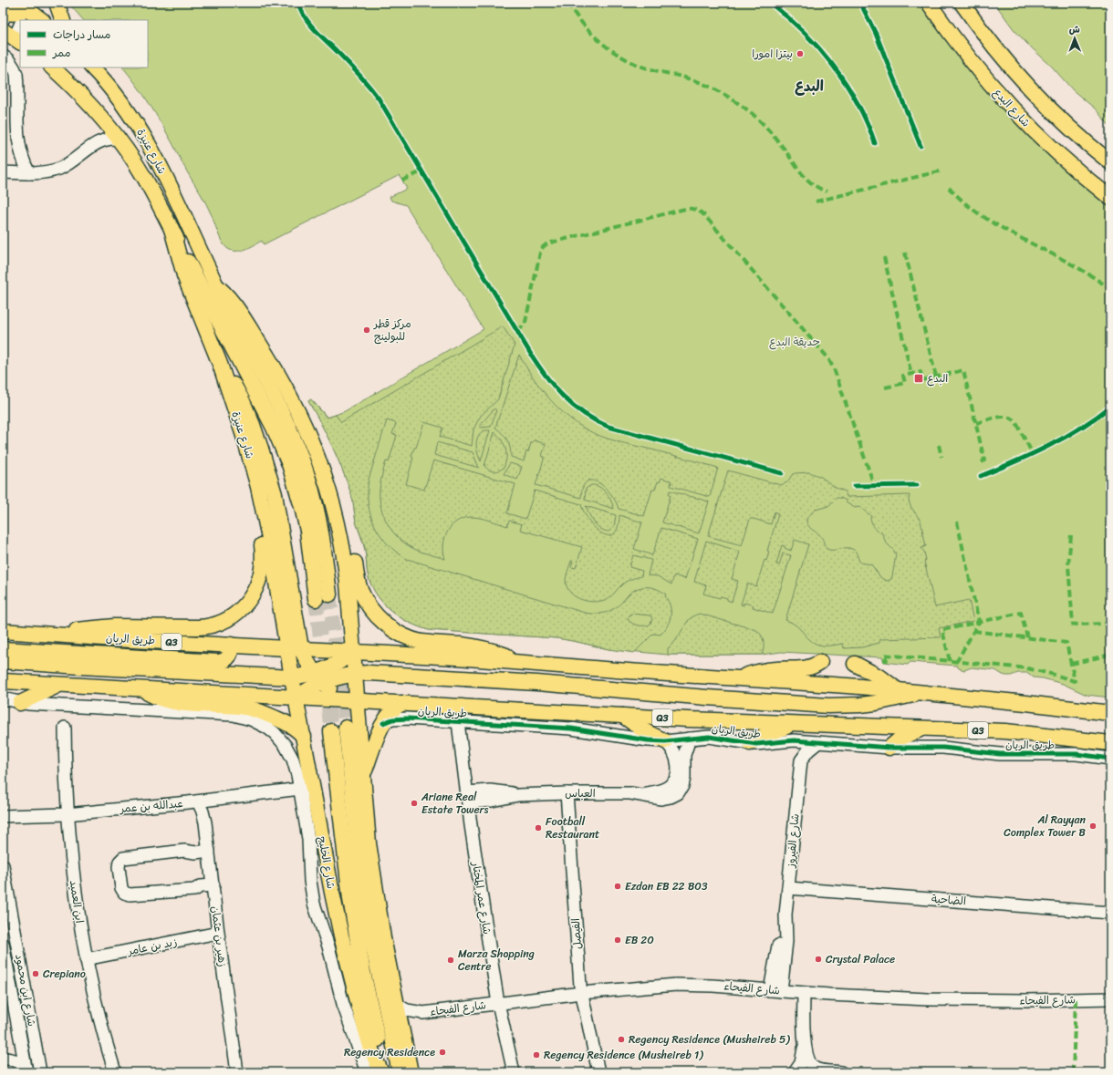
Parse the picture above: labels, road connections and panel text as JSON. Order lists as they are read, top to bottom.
{
  "streets": {
    "main road": [
      "شارع البدع",
      "شارع عنيزة",
      "طريق الريان",
      "Q3",
      "شارع الخليج"
    ],
    "street": [
      "العباس",
      "عبدالله بن عمر",
      "شارع الفيروز",
      "شارع عمر المختار",
      "الضاحية",
      "ابن العميد",
      "الفيصل",
      "زهير بن عثمان",
      "زيد بن عامر",
      "شارع الفيحاء",
      "شارع ابن محمود"
    ]
  },
  "crossings": [
    ["شارع عنيزة", "طريق الريان"],
    ["شارع عنيزة", "شارع الخليج"],
    ["طريق الريان", "العباس"],
    ["طريق الريان", "شارع الخليج"],
    ["طريق الريان", "شارع عمر المختار"],
    ["العباس", "شارع عمر المختار"],
    ["العباس", "الفيصل"],
    ["عبدالله بن عمر", "شارع الخليج"],
    ["عبدالله بن عمر", "ابن العميد"],
    ["عبدالله بن عمر", "زهير بن عثمان"],
    ["شارع الفيروز", "الضاحية"],
    ["شارع الفيروز", "شارع الفيحاء"],
    ["شارع عمر المختار", "شارع الفيحاء"],
    ["ابن العميد", "زيد بن عامر"],
    ["الفيصل", "شارع الفيحاء"],
    ["زهير بن عثمان", "زيد بن عامر"]
  ],
  "districts": ["البدع"],
  "parks": ["حديقة البدع"],
  "places": {
    "other": [
      "بيتزا امورا",
      "مركز قطر للبولينج",
      "Ariane Real Estate Towers",
      "Al Rayyan Complex Tower B",
      "Football Restaurant",
      "Ezdan EB 22 B03",
      "EB 20",
      "Crystal Palace",
      "Marza Shopping Centre",
      "Crepiano",
      "Regency Residence (Musheireb 5)",
      "Regency Residence",
      "Regency Residence (Musheireb 1)"
    ],
    "transit": ["البدع"]
  },
  "legend": ["مسار دراجات", "ممر"],
  "north": "top"
}
